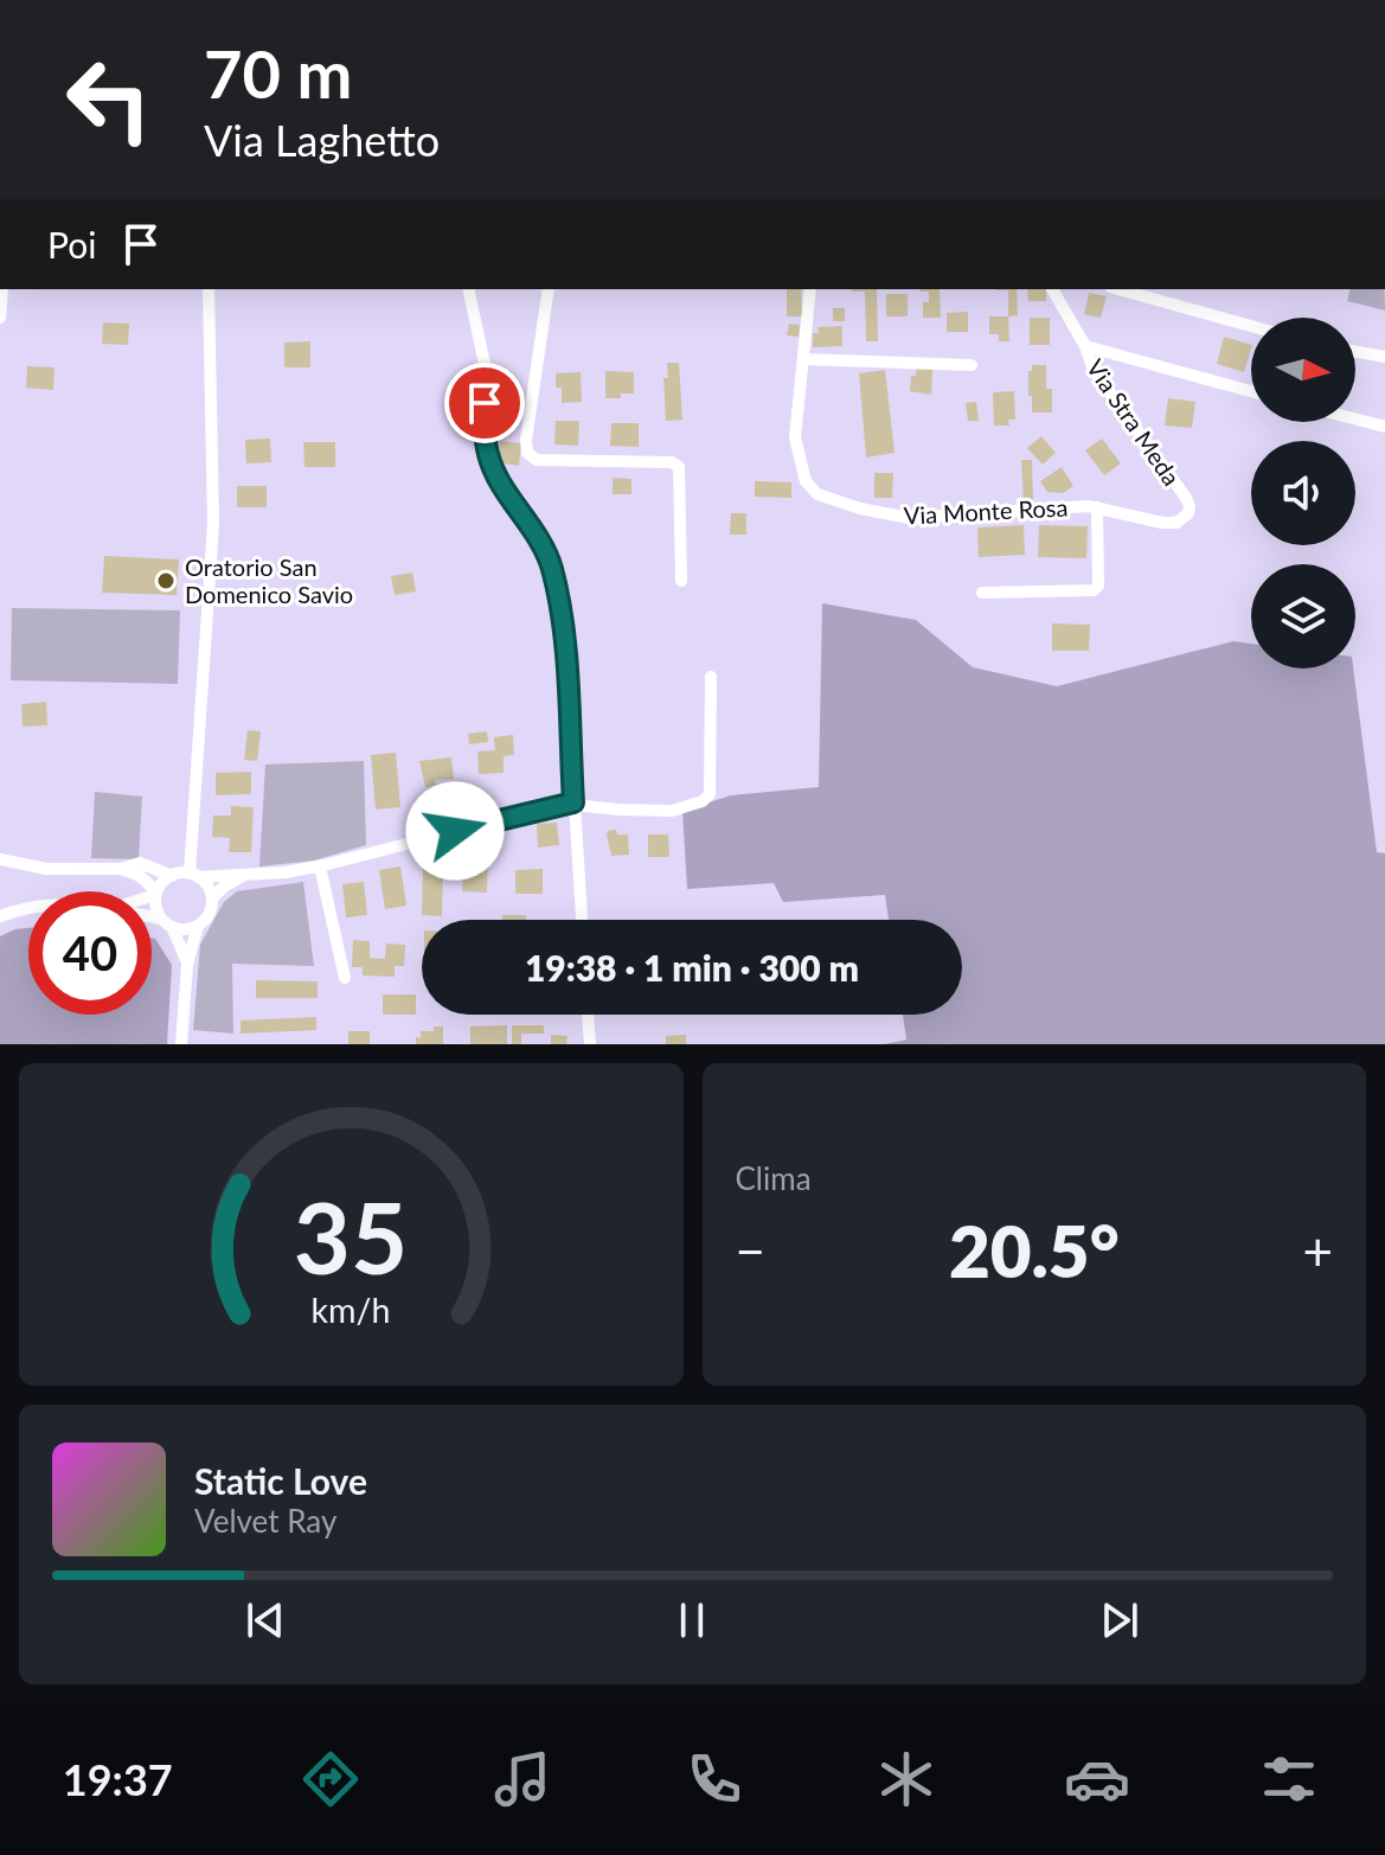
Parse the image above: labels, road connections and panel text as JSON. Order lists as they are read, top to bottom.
{
  "streets": {
    "street": ["Via Stra Meda", "Via Monte Rosa"]
  },
  "crossings": [
    ["Via Stra Meda", "Via Monte Rosa"]
  ],
  "places": ["Oratorio San Domenico Savio"],
  "north": "right",
  "page": {
    "turn": ["70 m", "Via Laghetto"],
    "then": "Poi",
    "limit": "40",
    "trip": "19:38 · 1 min · 300 m",
    "tile": "Clima",
    "heat": ["−", "20.5°", "+"],
    "song": ["Static Love", "Velvet Ray"],
    "tabs": "19:37",
    "gauge": ["35", "km/h"]
  }
}
